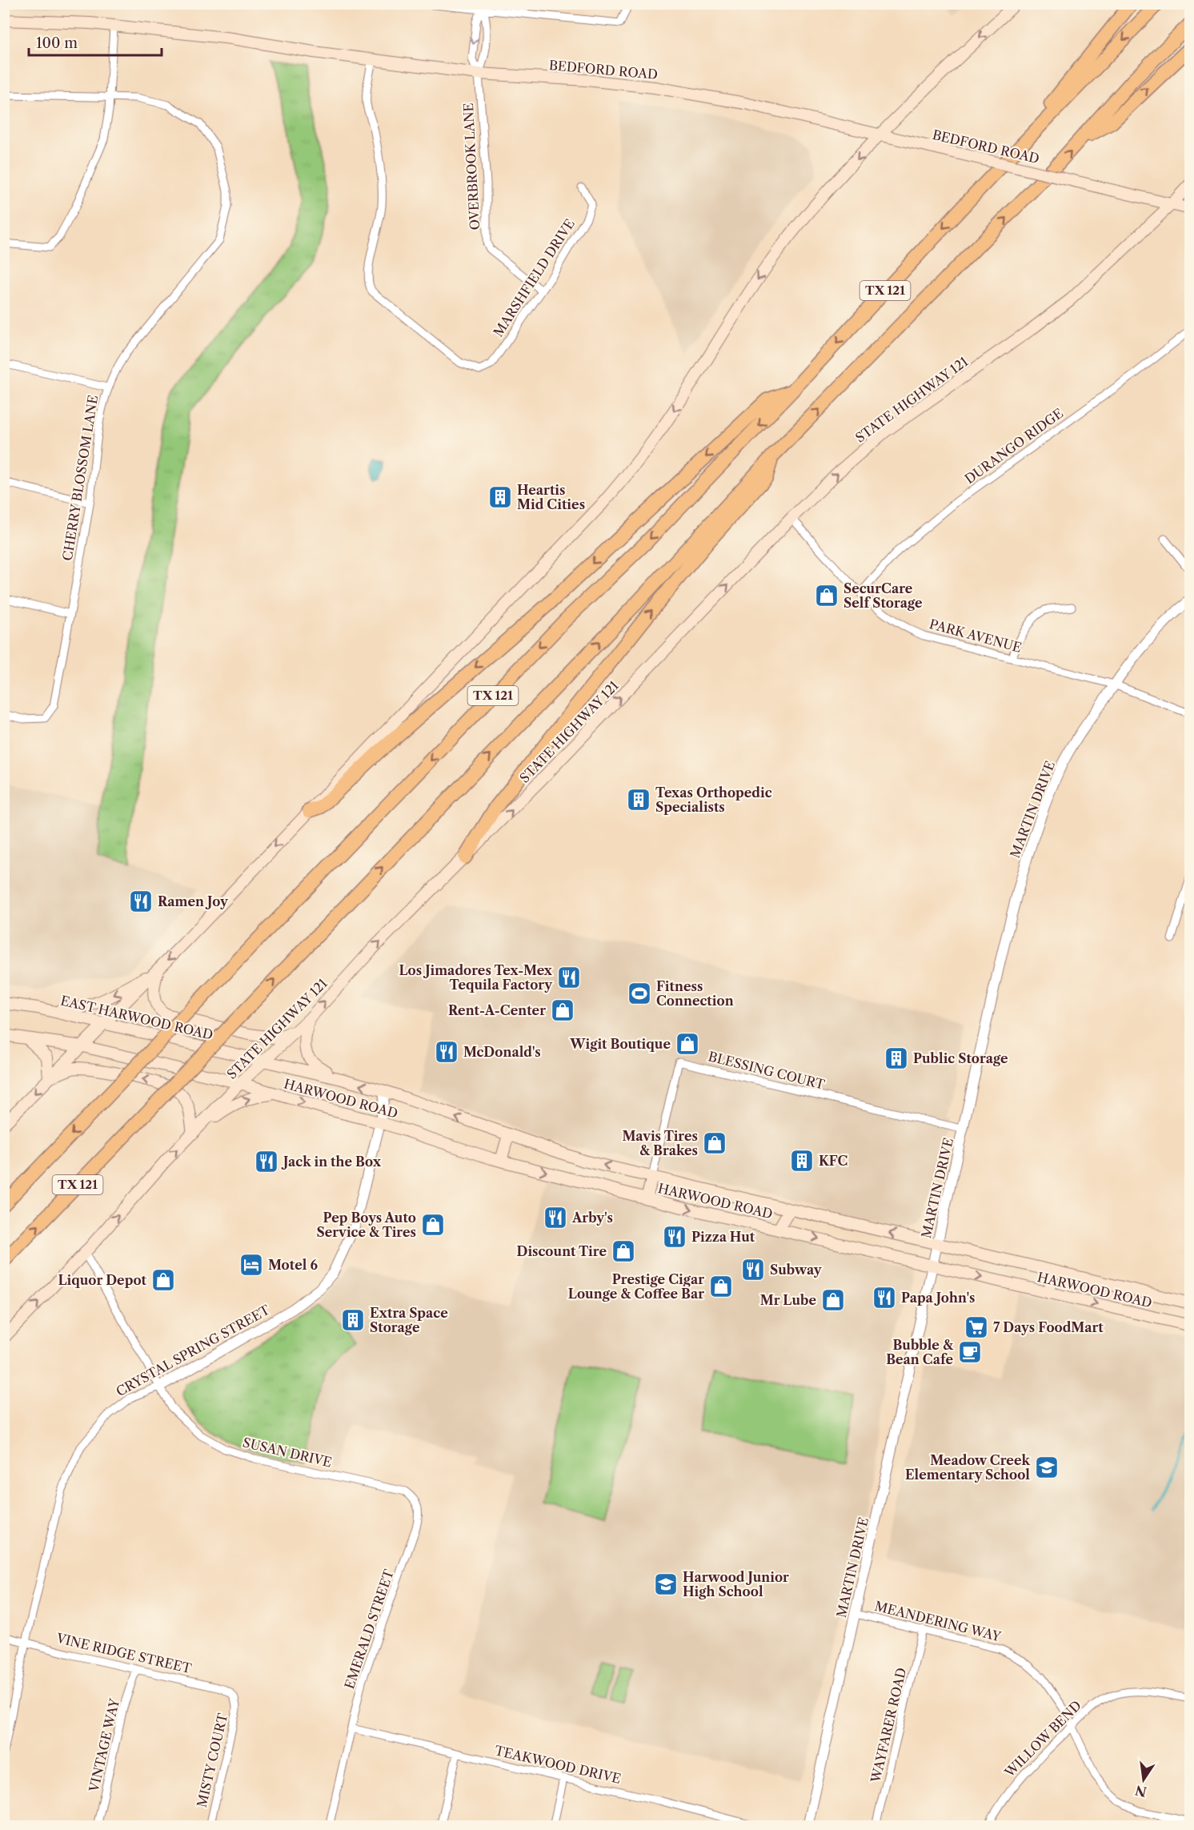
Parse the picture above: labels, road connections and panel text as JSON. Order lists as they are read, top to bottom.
{
  "streets": {
    "highway": ["TX 121"],
    "main road": [
      "BEDFORD ROAD",
      "STATE HIGHWAY 121",
      "EAST HARWOOD ROAD",
      "HARWOOD ROAD"
    ],
    "street": [
      "OVERBROOK LANE",
      "MARSHFIELD DRIVE",
      "DURANGO RIDGE",
      "CHERRY BLOSSOM LANE",
      "PARK AVENUE",
      "MARTIN DRIVE",
      "BLESSING COURT",
      "CRYSTAL SPRING STREET",
      "SUSAN DRIVE",
      "MEANDERING WAY",
      "EMERALD STREET",
      "VINE RIDGE STREET",
      "WAYFARER ROAD",
      "WILLOW BEND",
      "VINTAGE WAY",
      "MISTY COURT",
      "TEAKWOOD DRIVE"
    ]
  },
  "crossings": [
    ["BEDFORD ROAD", "OVERBROOK LANE"],
    ["BEDFORD ROAD", "MARSHFIELD DRIVE"],
    ["BEDFORD ROAD", "STATE HIGHWAY 121"],
    ["OVERBROOK LANE", "MARSHFIELD DRIVE"],
    ["STATE HIGHWAY 121", "PARK AVENUE"],
    ["STATE HIGHWAY 121", "EAST HARWOOD ROAD"],
    ["STATE HIGHWAY 121", "HARWOOD ROAD"],
    ["STATE HIGHWAY 121", "SUSAN DRIVE"],
    ["DURANGO RIDGE", "PARK AVENUE"],
    ["PARK AVENUE", "MARTIN DRIVE"],
    ["MARTIN DRIVE", "BLESSING COURT"],
    ["MARTIN DRIVE", "HARWOOD ROAD"],
    ["MARTIN DRIVE", "MEANDERING WAY"],
    ["EAST HARWOOD ROAD", "HARWOOD ROAD"],
    ["BLESSING COURT", "HARWOOD ROAD"],
    ["HARWOOD ROAD", "CRYSTAL SPRING STREET"],
    ["CRYSTAL SPRING STREET", "SUSAN DRIVE"],
    ["CRYSTAL SPRING STREET", "VINE RIDGE STREET"],
    ["SUSAN DRIVE", "EMERALD STREET"],
    ["MEANDERING WAY", "WAYFARER ROAD"],
    ["MEANDERING WAY", "WILLOW BEND"],
    ["EMERALD STREET", "TEAKWOOD DRIVE"],
    ["VINE RIDGE STREET", "VINTAGE WAY"],
    ["VINE RIDGE STREET", "MISTY COURT"]
  ],
  "one_way": ["STATE HIGHWAY 121"],
  "places": {
    "building": [
      "Heartis Mid Cities",
      "Texas Orthopedic Specialists",
      "Public Storage",
      "KFC",
      "Extra Space Storage"
    ],
    "shop": [
      "SecurCare Self Storage",
      "Rent-A-Center",
      "Wigit Boutique",
      "Mavis Tires & Brakes",
      "Pep Boys Auto Service & Tires",
      "Discount Tire",
      "Liquor Depot",
      "Prestige Cigar Lounge & Coffee Bar",
      "Mr Lube"
    ],
    "restaurant": [
      "Ramen Joy",
      "Los Jimadores Tex-Mex Tequila Factory",
      "McDonald's",
      "Jack in the Box",
      "Arby's",
      "Pizza Hut",
      "Subway",
      "Papa John's"
    ],
    "sports": ["Fitness Connection"],
    "hotel": ["Motel 6"],
    "supermarket": ["7 Days FoodMart"],
    "cafe": ["Bubble & Bean Cafe"],
    "school or university": ["Meadow Creek Elementary School", "Harwood Junior High School"]
  },
  "scale_bar": "100 m",
  "north": "bottom"
}
